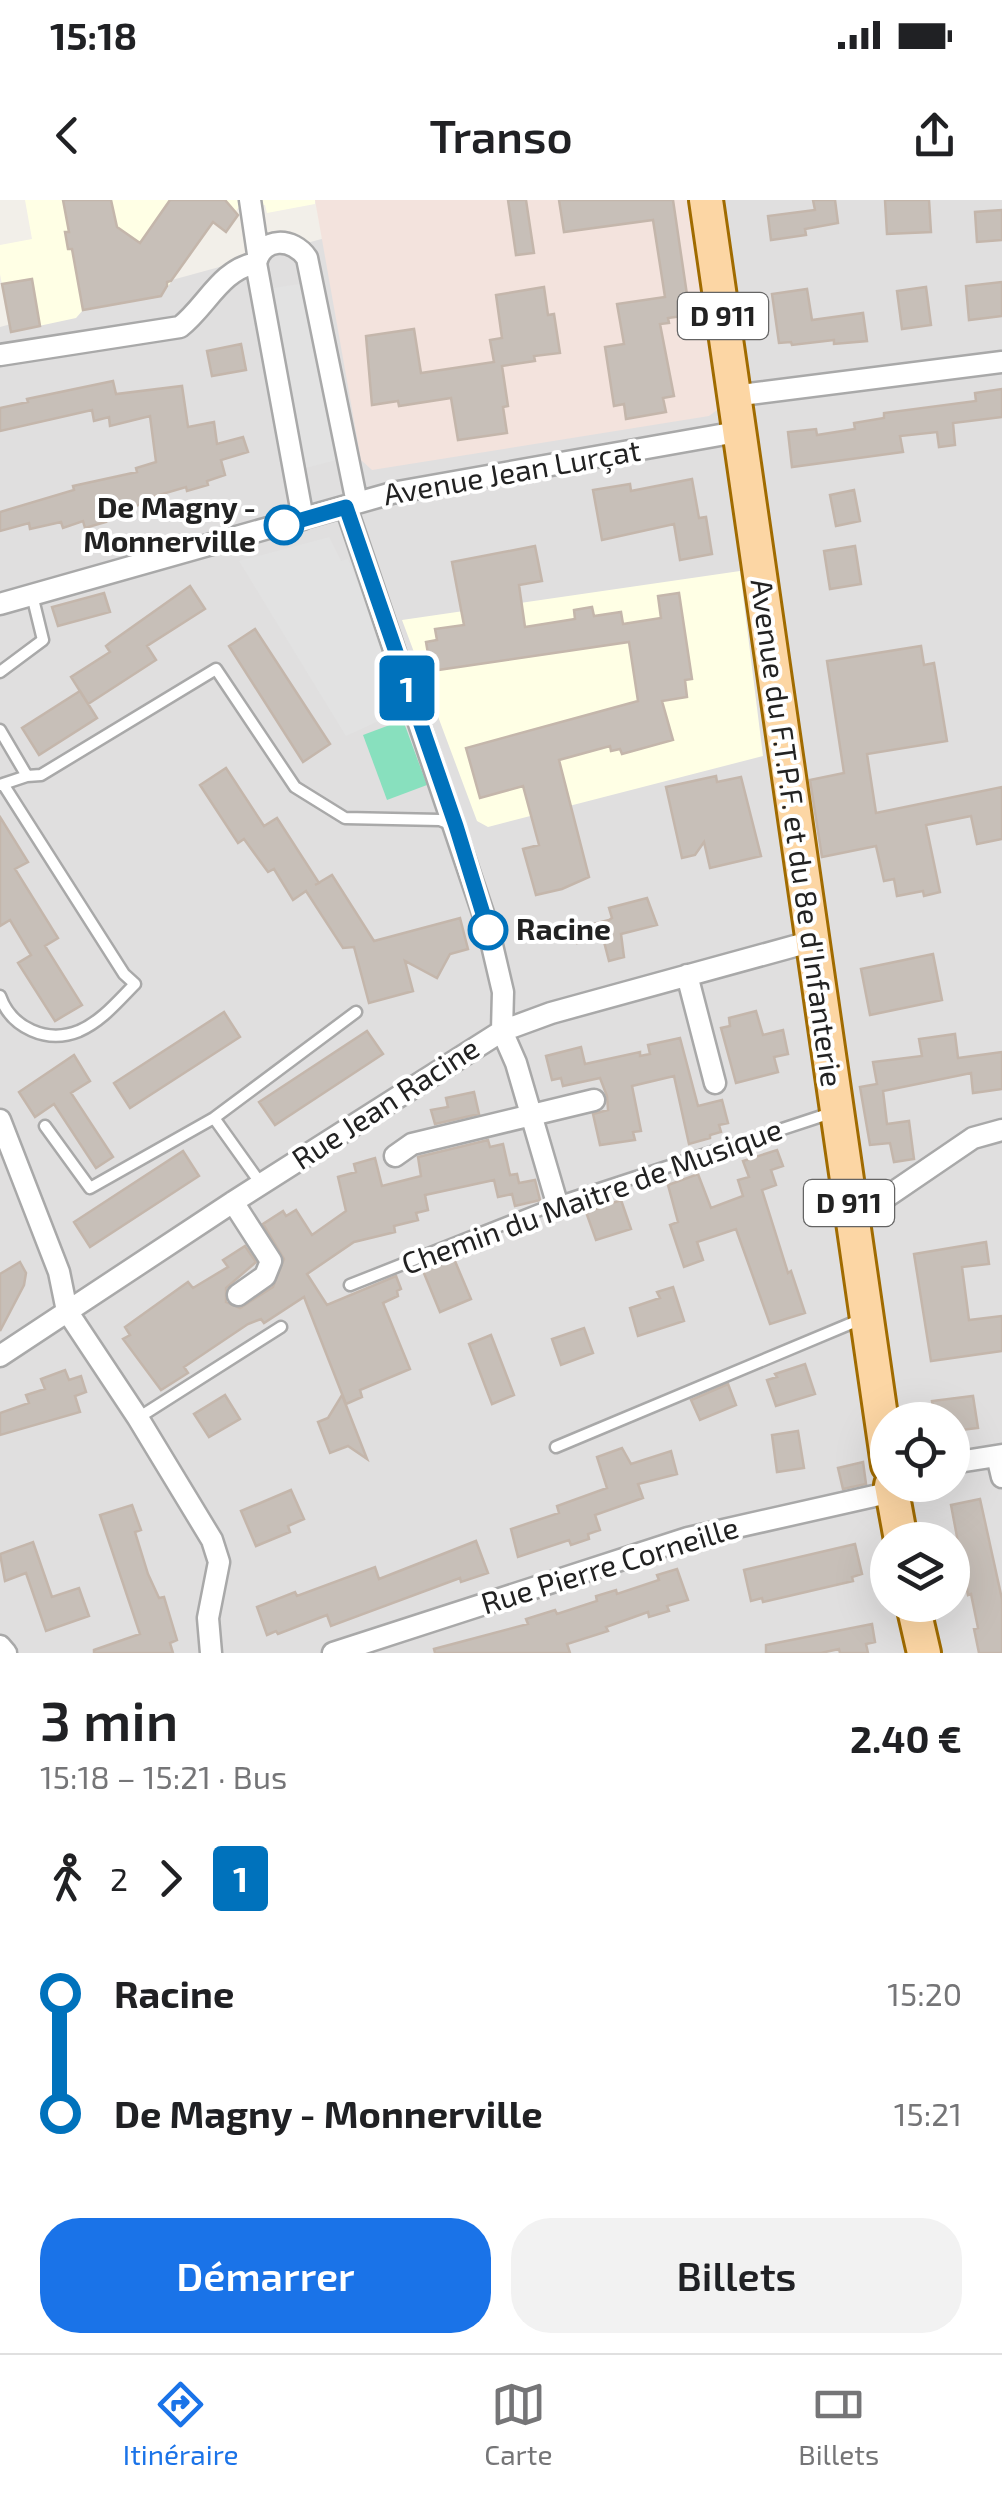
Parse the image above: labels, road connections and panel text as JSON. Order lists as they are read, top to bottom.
{
  "streets": {
    "main road": ["D 911", "Avenue du F.T.P.F. et du 8e d'Infanterie"],
    "street": ["Avenue Jean Lurçat", "Rue Jean Racine", "Rue Pierre Corneille"],
    "lane": ["Chemin du Maitre de Musique"]
  },
  "crossings": [
    ["Avenue Jean Lurçat", "Avenue du F.T.P.F. et du 8e d'Infanterie"],
    ["Avenue du F.T.P.F. et du 8e d'Infanterie", "Rue Jean Racine"],
    ["Avenue du F.T.P.F. et du 8e d'Infanterie", "Chemin du Maitre de Musique"]
  ],
  "places": ["De Magny - Monnerville", "Racine"],
  "lines": ["bus line 1"],
  "page": {
    "status": "15:18",
    "header": "Transo",
    "on_map": "1",
    "heading": ["3 min", "15:18 – 15:21 · Bus", "2.40 €"],
    "legs": ["2", "1"],
    "list": [
      {
        "name": "Racine",
        "value": "15:20"
      },
      {
        "name": "De Magny - Monnerville",
        "value": "15:21"
      }
    ],
    "buttons": ["Démarrer", "Billets"],
    "tabs": ["Itinéraire", "Carte", "Billets"]
  }
}
